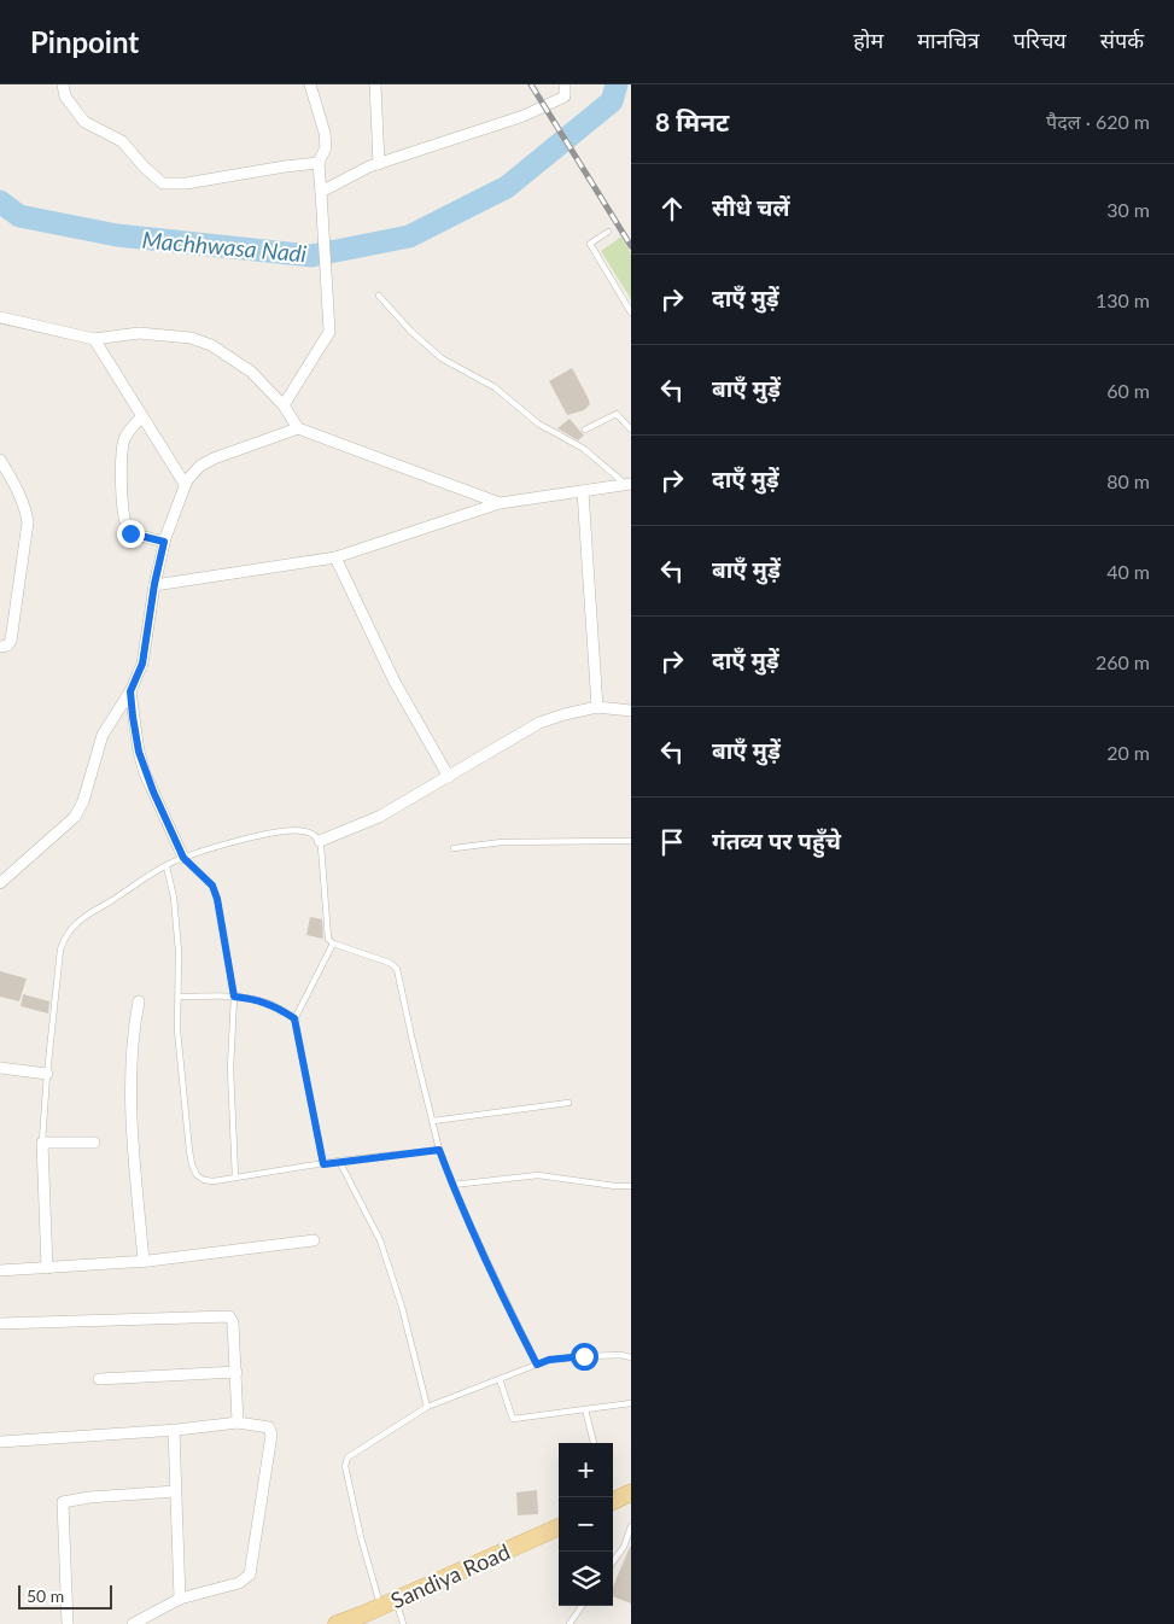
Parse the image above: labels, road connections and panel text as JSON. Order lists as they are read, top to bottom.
{
  "streets": {
    "main road": ["Sandiya Road"]
  },
  "water": ["Machhwasa Nadi"],
  "scale_bar": "50 m",
  "page": {
    "header": "Pinpoint",
    "nav": [
      "होम",
      "मानचित्र",
      "परिचय",
      "संपर्क"
    ],
    "heading": ["8 मिनट", "पैदल · 620 m"],
    "list": [
      ["सीधे चलें", "30 m"],
      ["दाएँ मुड़ें", "130 m"],
      ["बाएँ मुड़ें", "60 m"],
      ["दाएँ मुड़ें", "80 m"],
      ["बाएँ मुड़ें", "40 m"],
      ["दाएँ मुड़ें", "260 m"],
      ["बाएँ मुड़ें", "20 m"],
      "गंतव्य पर पहुँचे"
    ],
    "map_buttons": ["+", "−"],
    "scale": "50 m"
  }
}
